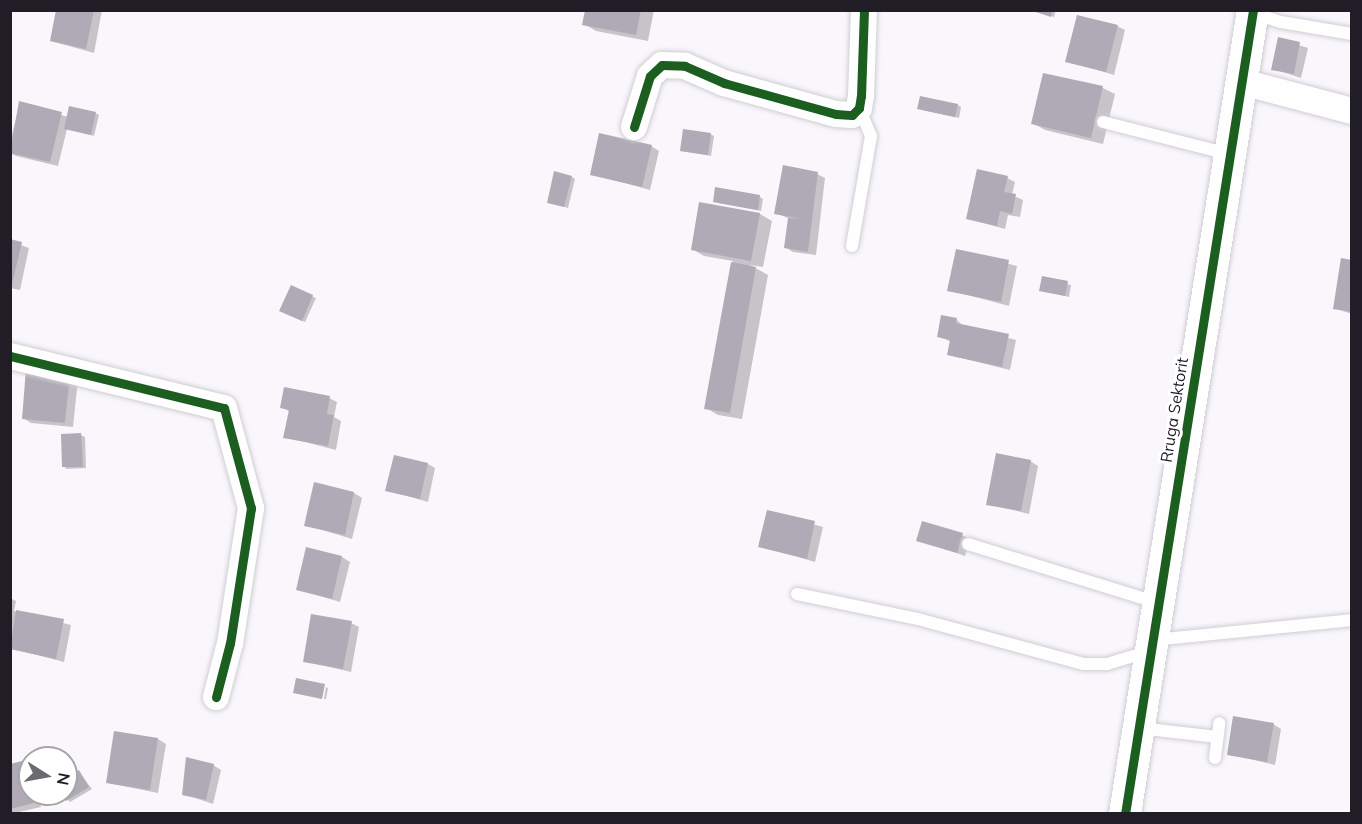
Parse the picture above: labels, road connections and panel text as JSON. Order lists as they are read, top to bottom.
{
  "streets": {
    "street": ["Rruga Sektorit"]
  },
  "north": "right"
}
